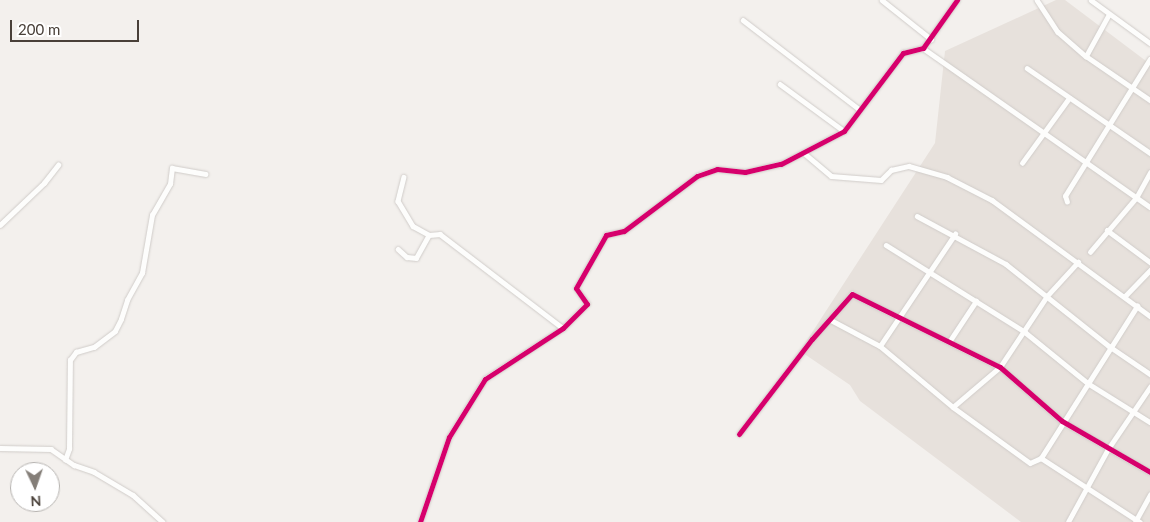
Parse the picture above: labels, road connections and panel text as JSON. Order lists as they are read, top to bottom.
{
  "scale_bar": "200 m",
  "north": "bottom"
}
